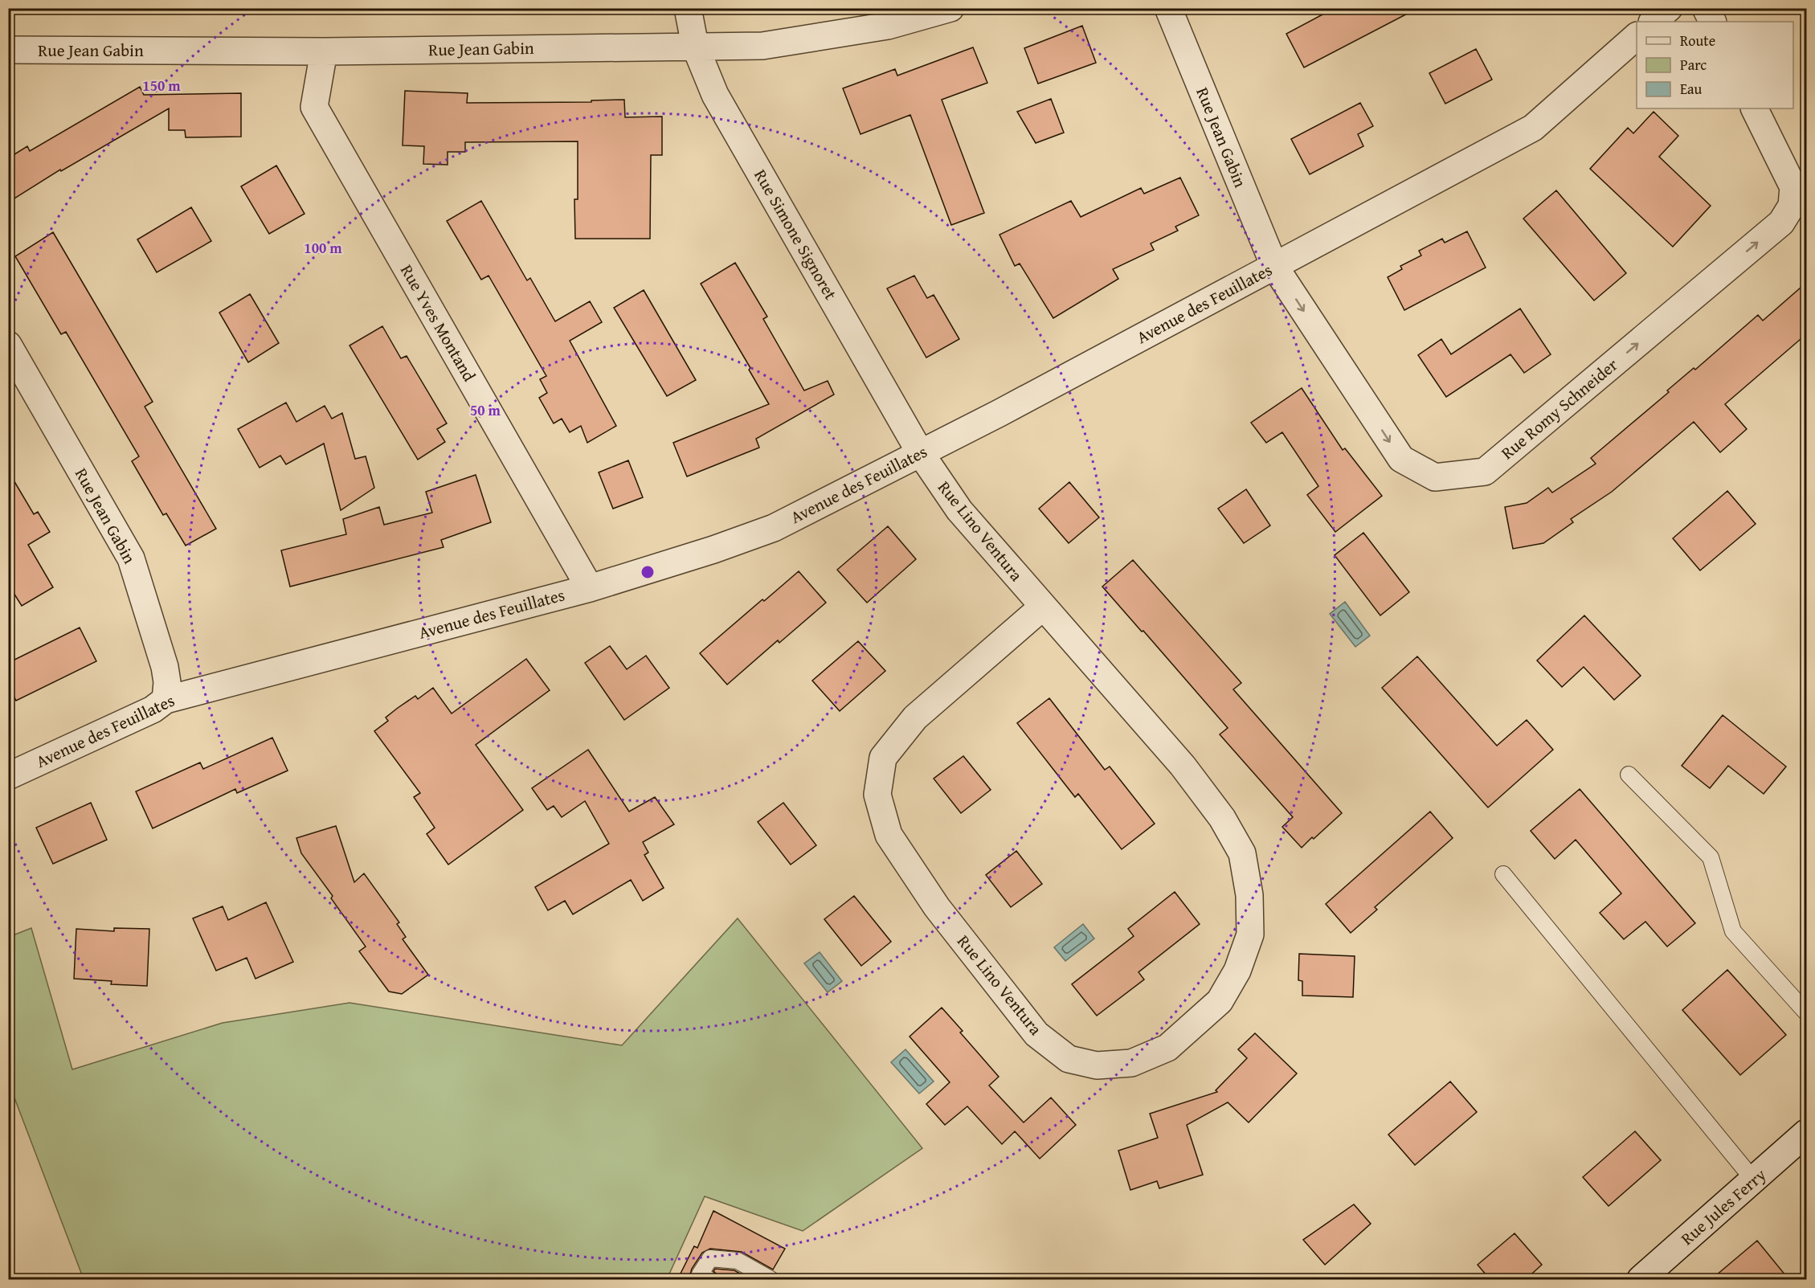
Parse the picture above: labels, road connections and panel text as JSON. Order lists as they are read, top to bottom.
{
  "streets": {
    "street": [
      "Rue Jean Gabin",
      "Rue Simone Signoret",
      "Avenue des Feuillates",
      "Rue Yves Montand",
      "Rue Romy Schneider",
      "Rue Lino Ventura",
      "Rue Jules Ferry"
    ]
  },
  "crossings": [
    ["Rue Jean Gabin", "Rue Simone Signoret"],
    ["Rue Jean Gabin", "Avenue des Feuillates"],
    ["Rue Jean Gabin", "Rue Yves Montand"],
    ["Rue Jean Gabin", "Rue Romy Schneider"],
    ["Rue Simone Signoret", "Avenue des Feuillates"],
    ["Rue Simone Signoret", "Rue Lino Ventura"],
    ["Avenue des Feuillates", "Rue Yves Montand"],
    ["Avenue des Feuillates", "Rue Romy Schneider"],
    ["Avenue des Feuillates", "Rue Lino Ventura"]
  ],
  "legend": ["Route", "Parc", "Eau"],
  "rings": ["150 m", "100 m", "50 m"]
}
